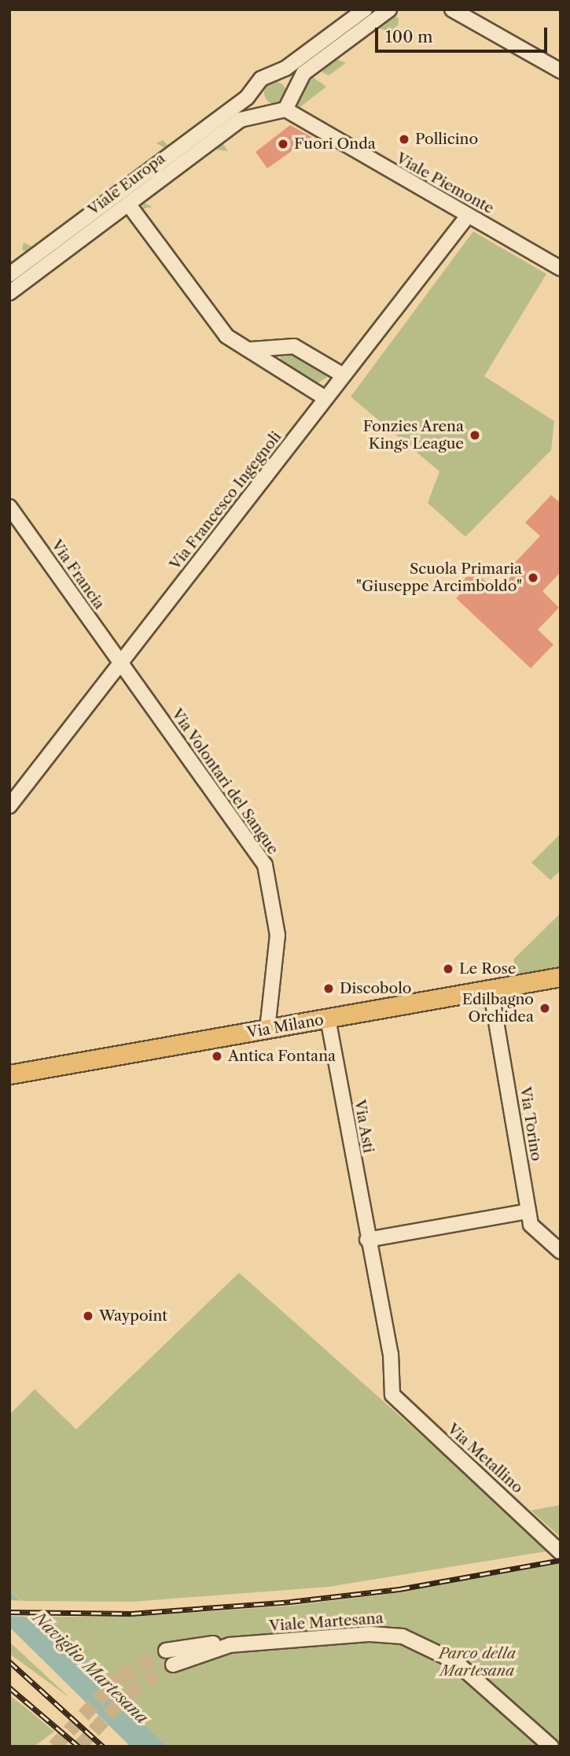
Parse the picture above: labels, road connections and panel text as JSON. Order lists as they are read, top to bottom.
{
  "streets": {
    "main road": ["Via Milano"],
    "street": [
      "Viale Piemonte",
      "Viale Europa",
      "Via Francesco Ingegnoli",
      "Via Francia",
      "Via Volontari del Sangue",
      "Via Torino",
      "Via Asti",
      "Via Metallino",
      "Viale Martesana"
    ]
  },
  "crossings": [
    ["Viale Piemonte", "Viale Europa"],
    ["Viale Piemonte", "Via Francesco Ingegnoli"],
    ["Via Francesco Ingegnoli", "Via Francia"],
    ["Via Francesco Ingegnoli", "Via Volontari del Sangue"],
    ["Via Francia", "Via Volontari del Sangue"],
    ["Via Volontari del Sangue", "Via Milano"],
    ["Via Milano", "Via Torino"],
    ["Via Milano", "Via Asti"],
    ["Via Asti", "Via Metallino"]
  ],
  "water": ["Naviglio Martesana"],
  "parks": ["Parco della Martesana"],
  "places": [
    "Pollicino",
    "Fuori Onda",
    "Fonzies Arena Kings League",
    "Scuola Primaria \"Giuseppe Arcimboldo\"",
    "Le Rose",
    "Discobolo",
    "Edilbagno Orchidea",
    "Antica Fontana",
    "Waypoint"
  ],
  "scale_bar": "100 m"
}
